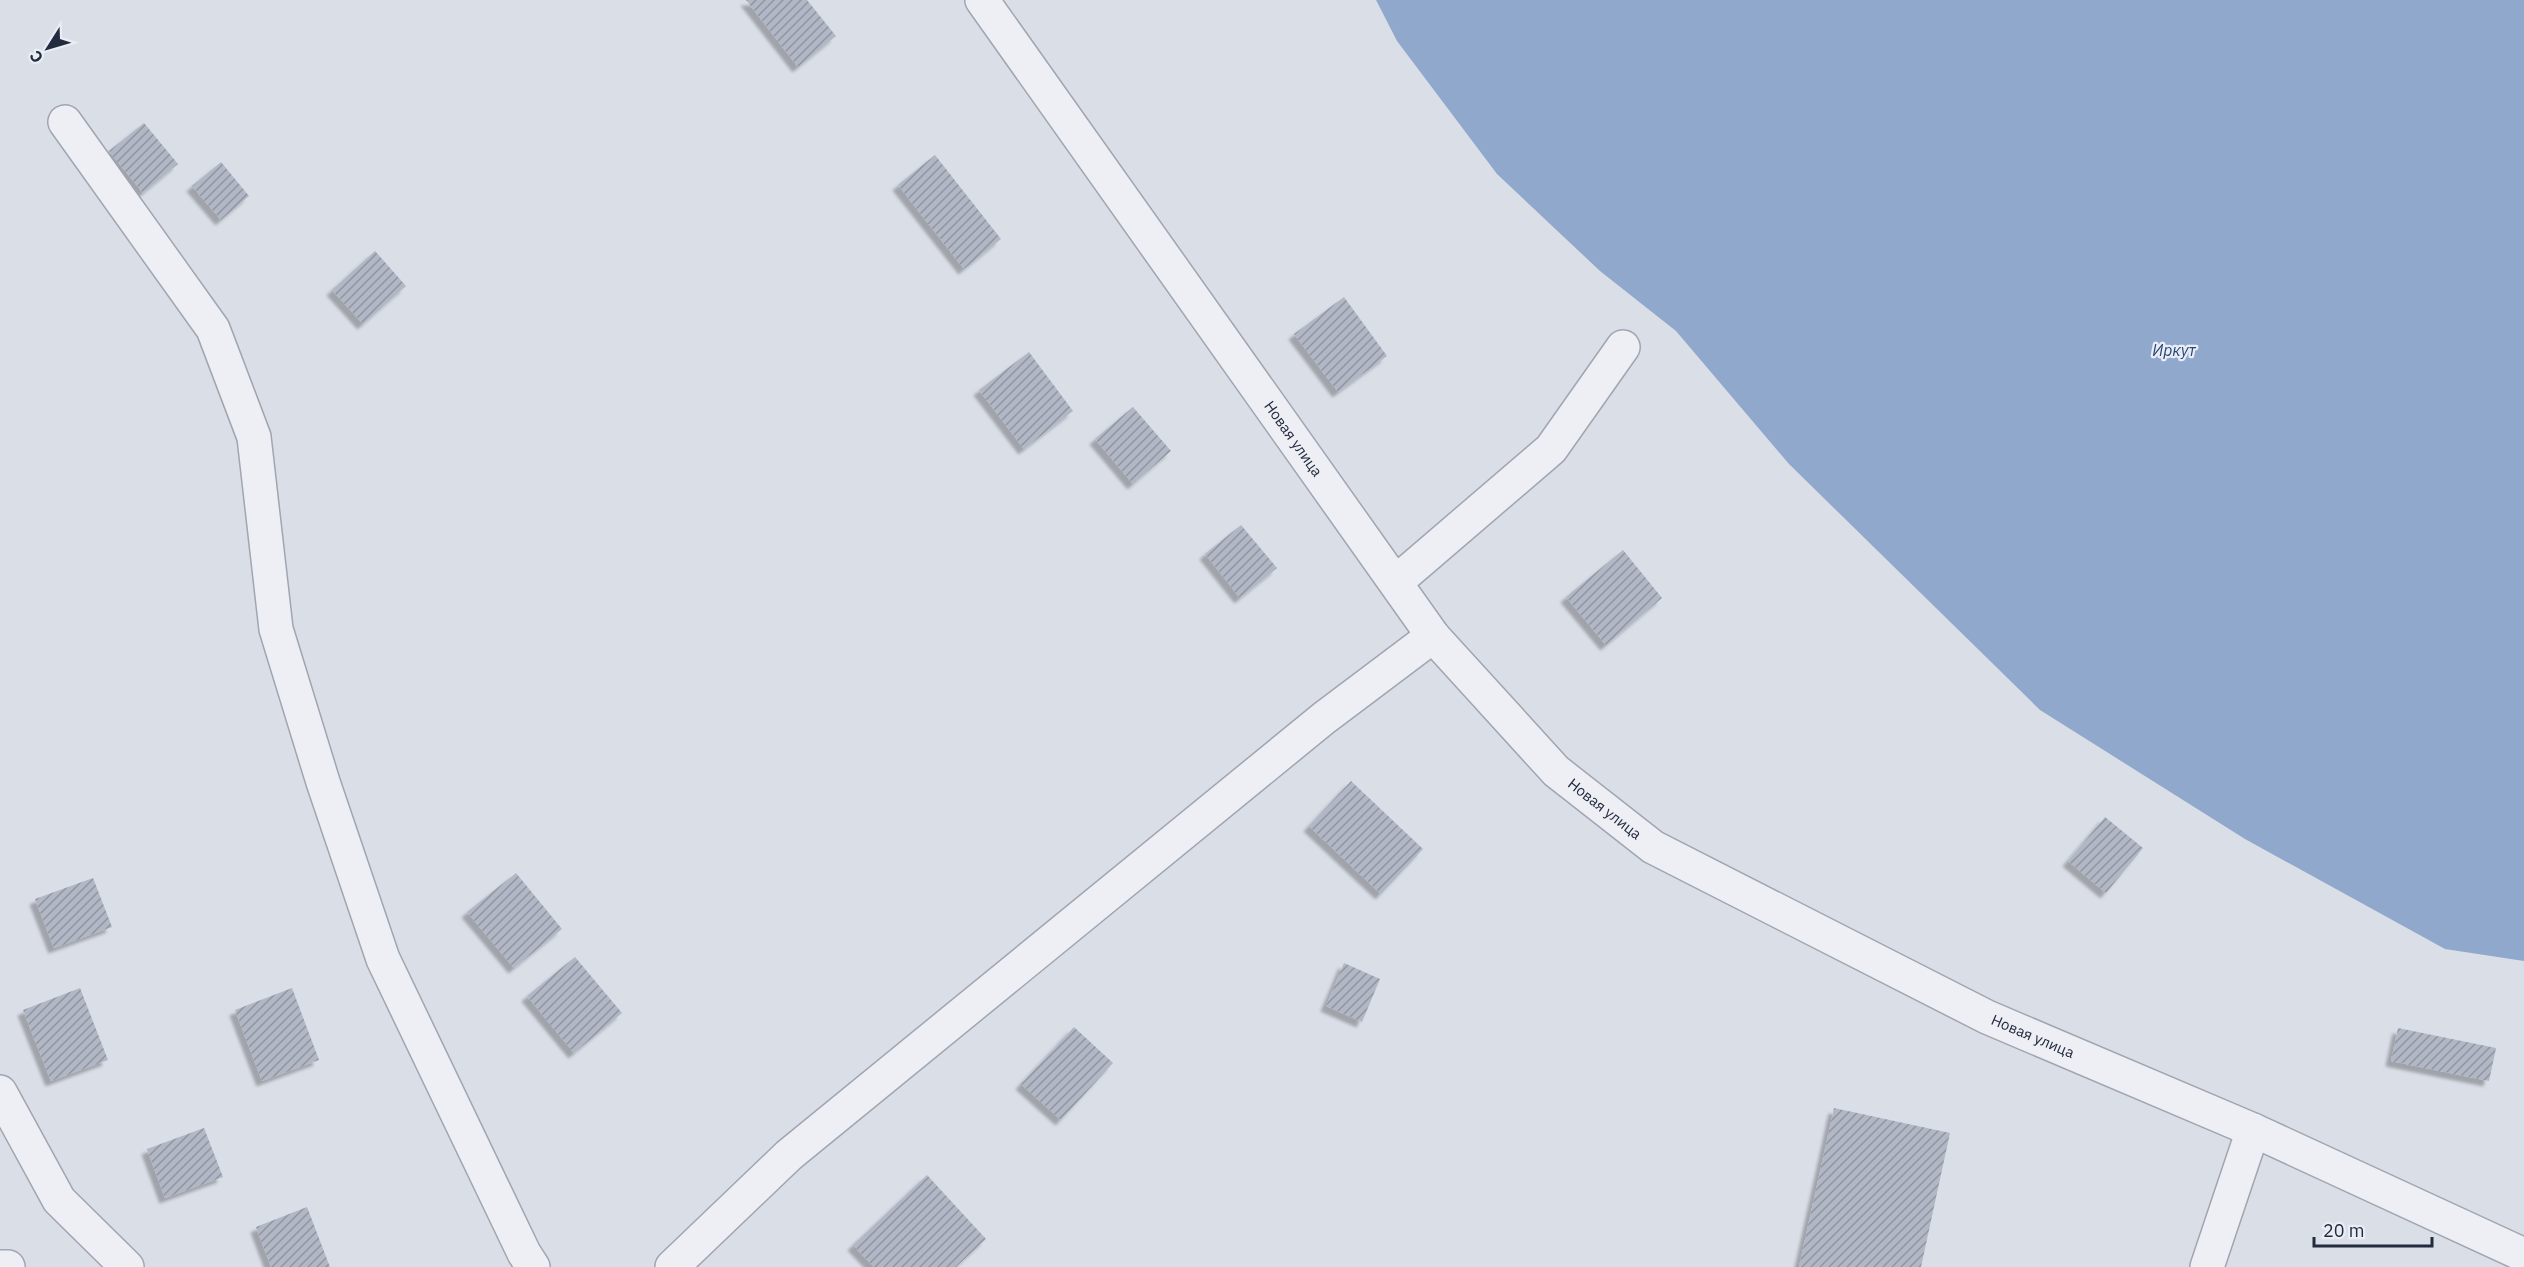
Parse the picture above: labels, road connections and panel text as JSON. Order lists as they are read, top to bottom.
{
  "streets": {
    "street": ["Новая улица"]
  },
  "water": ["Иркут"],
  "scale_bar": "20 m",
  "north": "bottom left"
}
